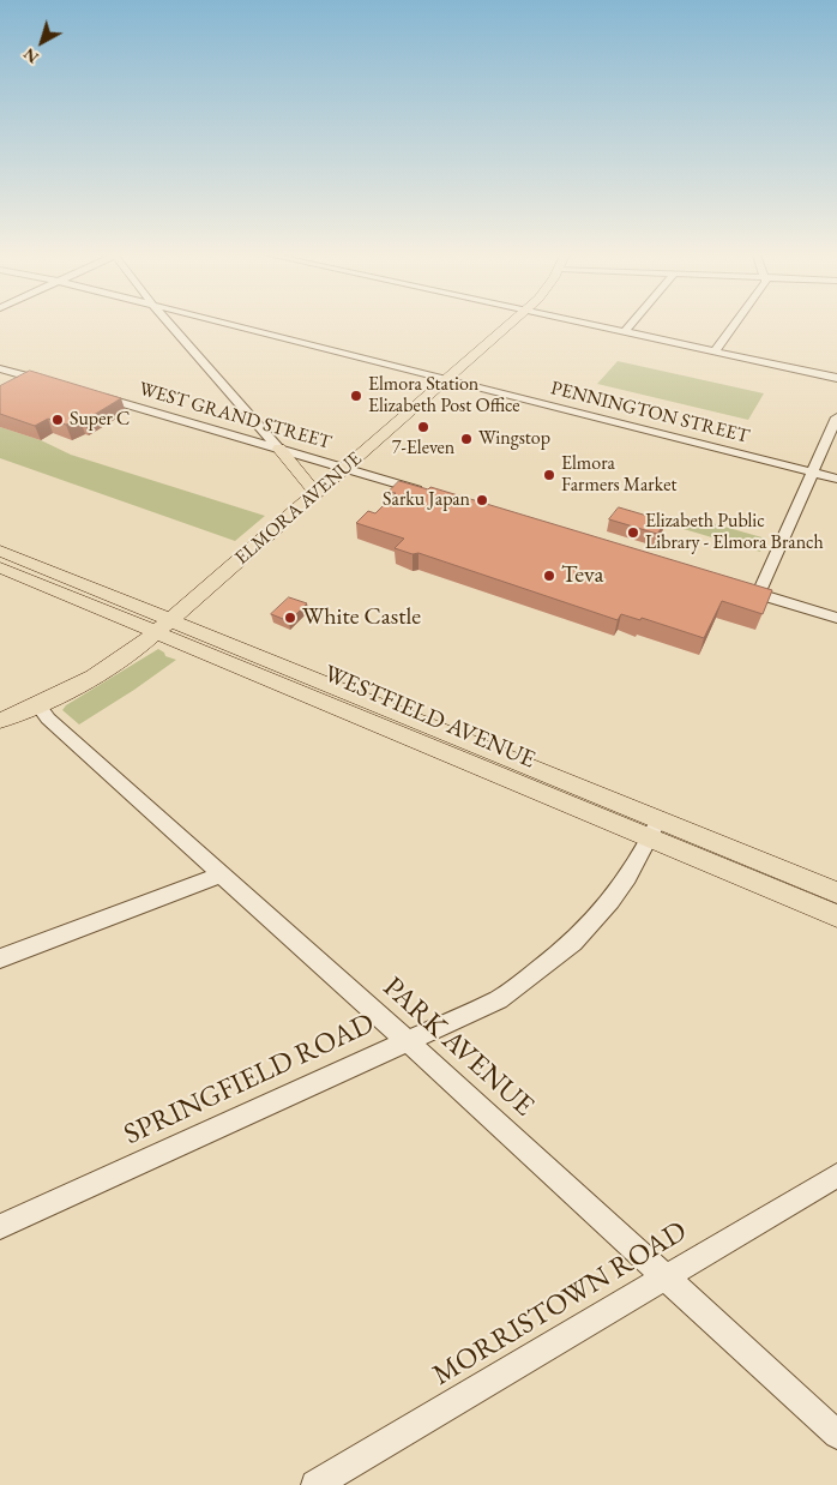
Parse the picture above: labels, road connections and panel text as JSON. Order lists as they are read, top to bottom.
{
  "streets": {
    "main road": ["ELMORA AVENUE", "WESTFIELD AVENUE"],
    "street": [
      "PENNINGTON STREET",
      "WEST GRAND STREET",
      "PARK AVENUE",
      "SPRINGFIELD ROAD",
      "MORRISTOWN ROAD"
    ]
  },
  "crossings": [
    ["PENNINGTON STREET", "ELMORA AVENUE"],
    ["WEST GRAND STREET", "ELMORA AVENUE"],
    ["ELMORA AVENUE", "WESTFIELD AVENUE"],
    ["ELMORA AVENUE", "PARK AVENUE"],
    ["WESTFIELD AVENUE", "SPRINGFIELD ROAD"],
    ["PARK AVENUE", "SPRINGFIELD ROAD"],
    ["PARK AVENUE", "MORRISTOWN ROAD"]
  ],
  "places": [
    "Elmora Station Elizabeth Post Office",
    "Super C",
    "7-Eleven",
    "Wingstop",
    "Elmora Farmers Market",
    "Sarku Japan",
    "Elizabeth Public Library - Elmora Branch",
    "Teva",
    "White Castle"
  ],
  "north": "bottom left"
}
